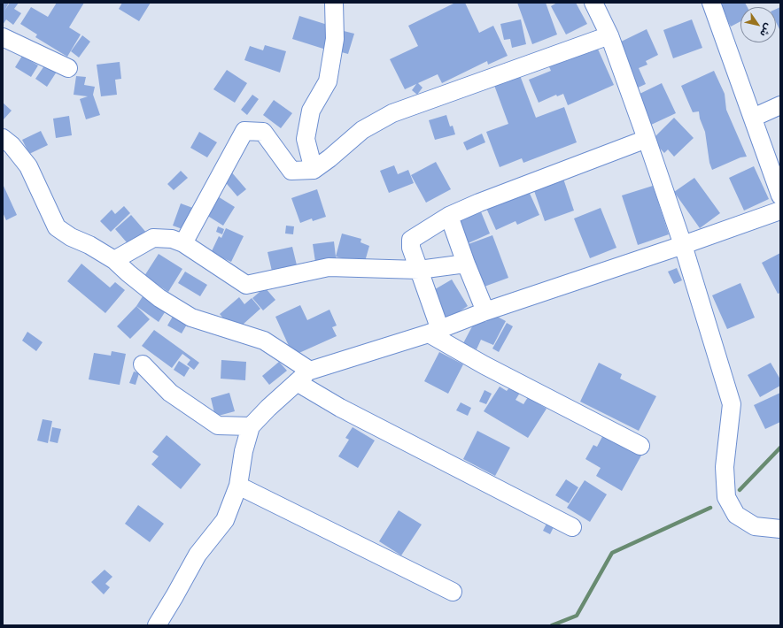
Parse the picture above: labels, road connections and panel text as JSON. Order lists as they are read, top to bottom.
{
  "north": "bottom right"
}
